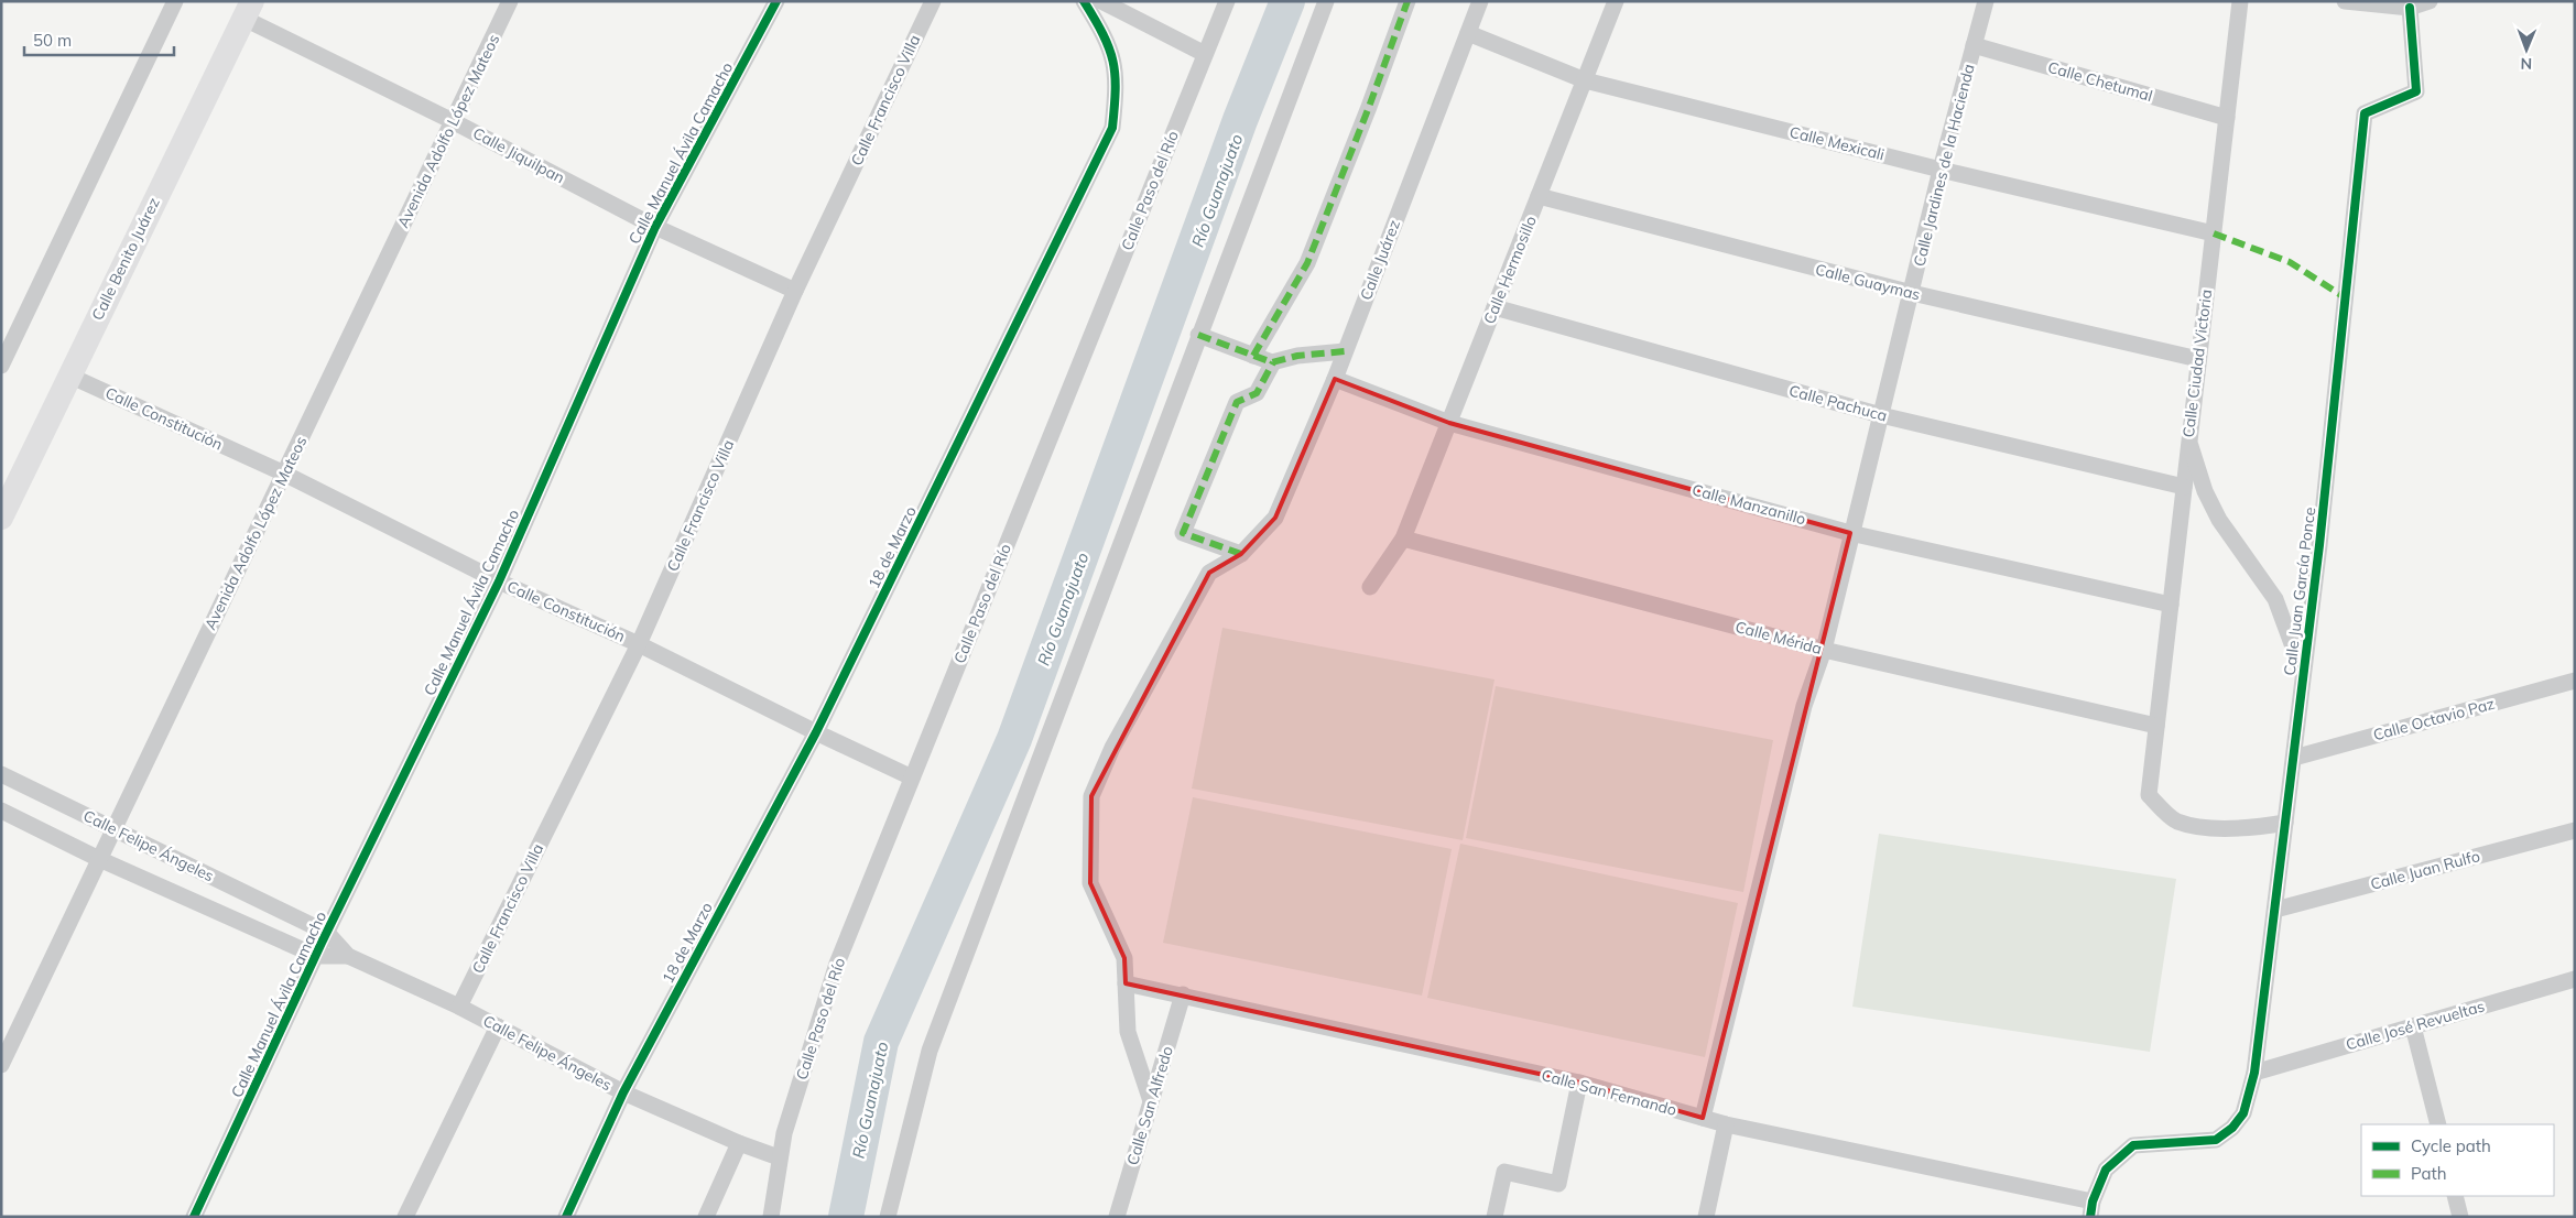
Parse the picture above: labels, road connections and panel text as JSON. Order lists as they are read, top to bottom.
{
  "streets": {
    "street": [
      "Calle Chetumal",
      "Calle Francisco Villa",
      "Avenida Adolfo López Mateos",
      "Calle Mexicali",
      "Calle Manuel Ávila Camacho",
      "Calle Jiquilpan",
      "Calle Jardines de la Hacienda",
      "Calle Paso del Río",
      "Calle Benito Juárez",
      "Calle Juárez",
      "Calle Hermosillo",
      "Calle Guaymas",
      "Calle Ciudad Victoria",
      "Calle Pachuca",
      "Calle Constitución",
      "Calle Manzanillo",
      "18 de Marzo",
      "Calle Juan García Ponce",
      "Calle Mérida",
      "Calle Octavio Paz",
      "Calle Felipe Ángeles",
      "Calle Juan Rulfo",
      "Calle José Revueltas",
      "Calle San Fernando",
      "Calle San Alfredo"
    ]
  },
  "crossings": [
    ["Calle Chetumal", "Calle Jardines de la Hacienda"],
    ["Calle Chetumal", "Calle Ciudad Victoria"],
    ["Calle Francisco Villa", "Calle Jiquilpan"],
    ["Calle Francisco Villa", "Calle Constitución"],
    ["Calle Francisco Villa", "Calle Felipe Ángeles"],
    ["Avenida Adolfo López Mateos", "Calle Jiquilpan"],
    ["Avenida Adolfo López Mateos", "Calle Constitución"],
    ["Avenida Adolfo López Mateos", "Calle Felipe Ángeles"],
    ["Calle Mexicali", "Calle Jardines de la Hacienda"],
    ["Calle Mexicali", "Calle Juárez"],
    ["Calle Mexicali", "Calle Hermosillo"],
    ["Calle Mexicali", "Calle Ciudad Victoria"],
    ["Calle Manuel Ávila Camacho", "Calle Jiquilpan"],
    ["Calle Manuel Ávila Camacho", "Calle Constitución"],
    ["Calle Manuel Ávila Camacho", "Calle Felipe Ángeles"],
    ["Calle Jiquilpan", "Calle Benito Juárez"],
    ["Calle Jardines de la Hacienda", "Calle Guaymas"],
    ["Calle Jardines de la Hacienda", "Calle Pachuca"],
    ["Calle Jardines de la Hacienda", "Calle Manzanillo"],
    ["Calle Jardines de la Hacienda", "Calle Mérida"],
    ["Calle Jardines de la Hacienda", "Calle San Fernando"],
    ["Calle Paso del Río", "Calle Constitución"],
    ["Calle Paso del Río", "Calle Felipe Ángeles"],
    ["Calle Benito Juárez", "Calle Constitución"],
    ["Calle Juárez", "Calle Manzanillo"],
    ["Calle Hermosillo", "Calle Guaymas"],
    ["Calle Hermosillo", "Calle Pachuca"],
    ["Calle Hermosillo", "Calle Manzanillo"],
    ["Calle Hermosillo", "Calle Mérida"],
    ["Calle Guaymas", "Calle Ciudad Victoria"],
    ["Calle Ciudad Victoria", "Calle Pachuca"],
    ["Calle Ciudad Victoria", "Calle Manzanillo"],
    ["Calle Ciudad Victoria", "Calle Juan García Ponce"],
    ["Calle Ciudad Victoria", "Calle Mérida"],
    ["Calle Constitución", "18 de Marzo"],
    ["18 de Marzo", "Calle Felipe Ángeles"],
    ["Calle Juan García Ponce", "Calle Octavio Paz"],
    ["Calle Juan García Ponce", "Calle Juan Rulfo"],
    ["Calle Juan García Ponce", "Calle José Revueltas"],
    ["Calle Juan García Ponce", "Calle San Fernando"],
    ["Calle San Fernando", "Calle San Alfredo"]
  ],
  "water": ["Río Guanajuato"],
  "legend": ["Cycle path", "Path"],
  "scale_bar": "50 m",
  "north": "bottom"
}
